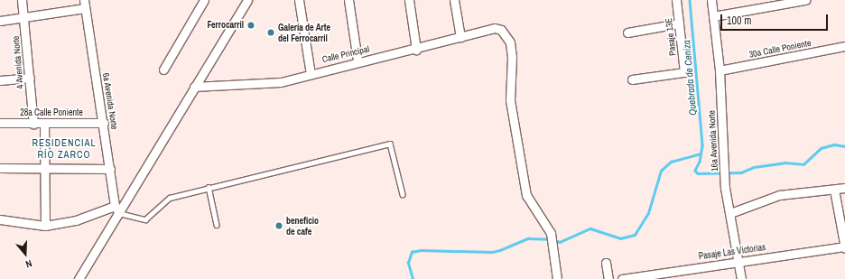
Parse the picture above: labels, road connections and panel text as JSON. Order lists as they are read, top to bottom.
{
  "streets": {
    "street": [
      "Pasaje 13E",
      "30a Calle Poniente",
      "Calle Principal",
      "4 Avenida Norte",
      "6a Avenida Norte",
      "28a Calle Poniente",
      "16a Avenida Norte",
      "Pasaje Las Victorias"
    ]
  },
  "crossings": [
    ["30a Calle Poniente", "16a Avenida Norte"],
    ["4 Avenida Norte", "28a Calle Poniente"],
    ["6a Avenida Norte", "28a Calle Poniente"],
    ["16a Avenida Norte", "Pasaje Las Victorias"]
  ],
  "districts": ["RESIDENCIAL RÍO ZARCO"],
  "water": ["Quebrada de Ceniza"],
  "places": ["Ferrocarril", "Galería de Arte del Ferrocarril", "beneficio de cafe"],
  "scale_bar": "100 m",
  "north": "bottom"
}
